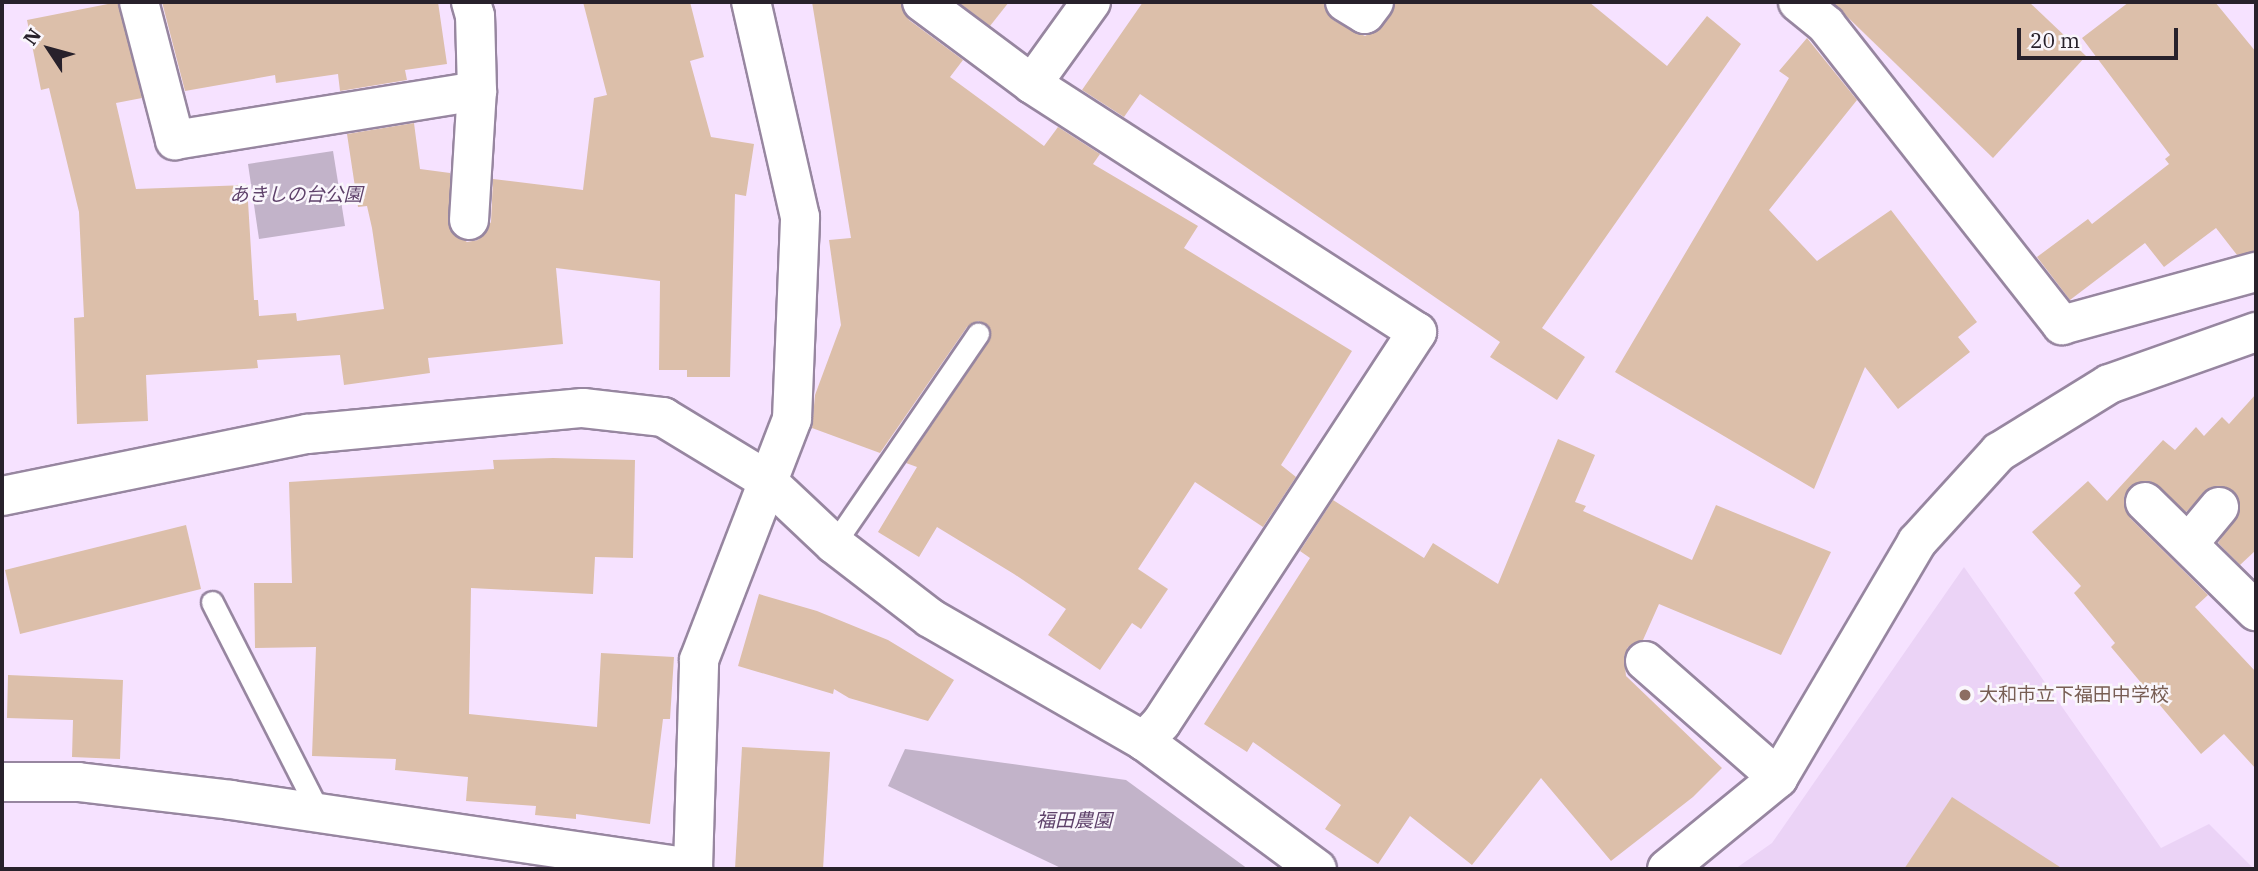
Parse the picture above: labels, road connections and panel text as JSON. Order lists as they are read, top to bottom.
{
  "parks": ["あきしの台公園", "福田農園"],
  "places": ["大和市立下福田中学校"],
  "scale_bar": "20 m",
  "north": "top left"
}
